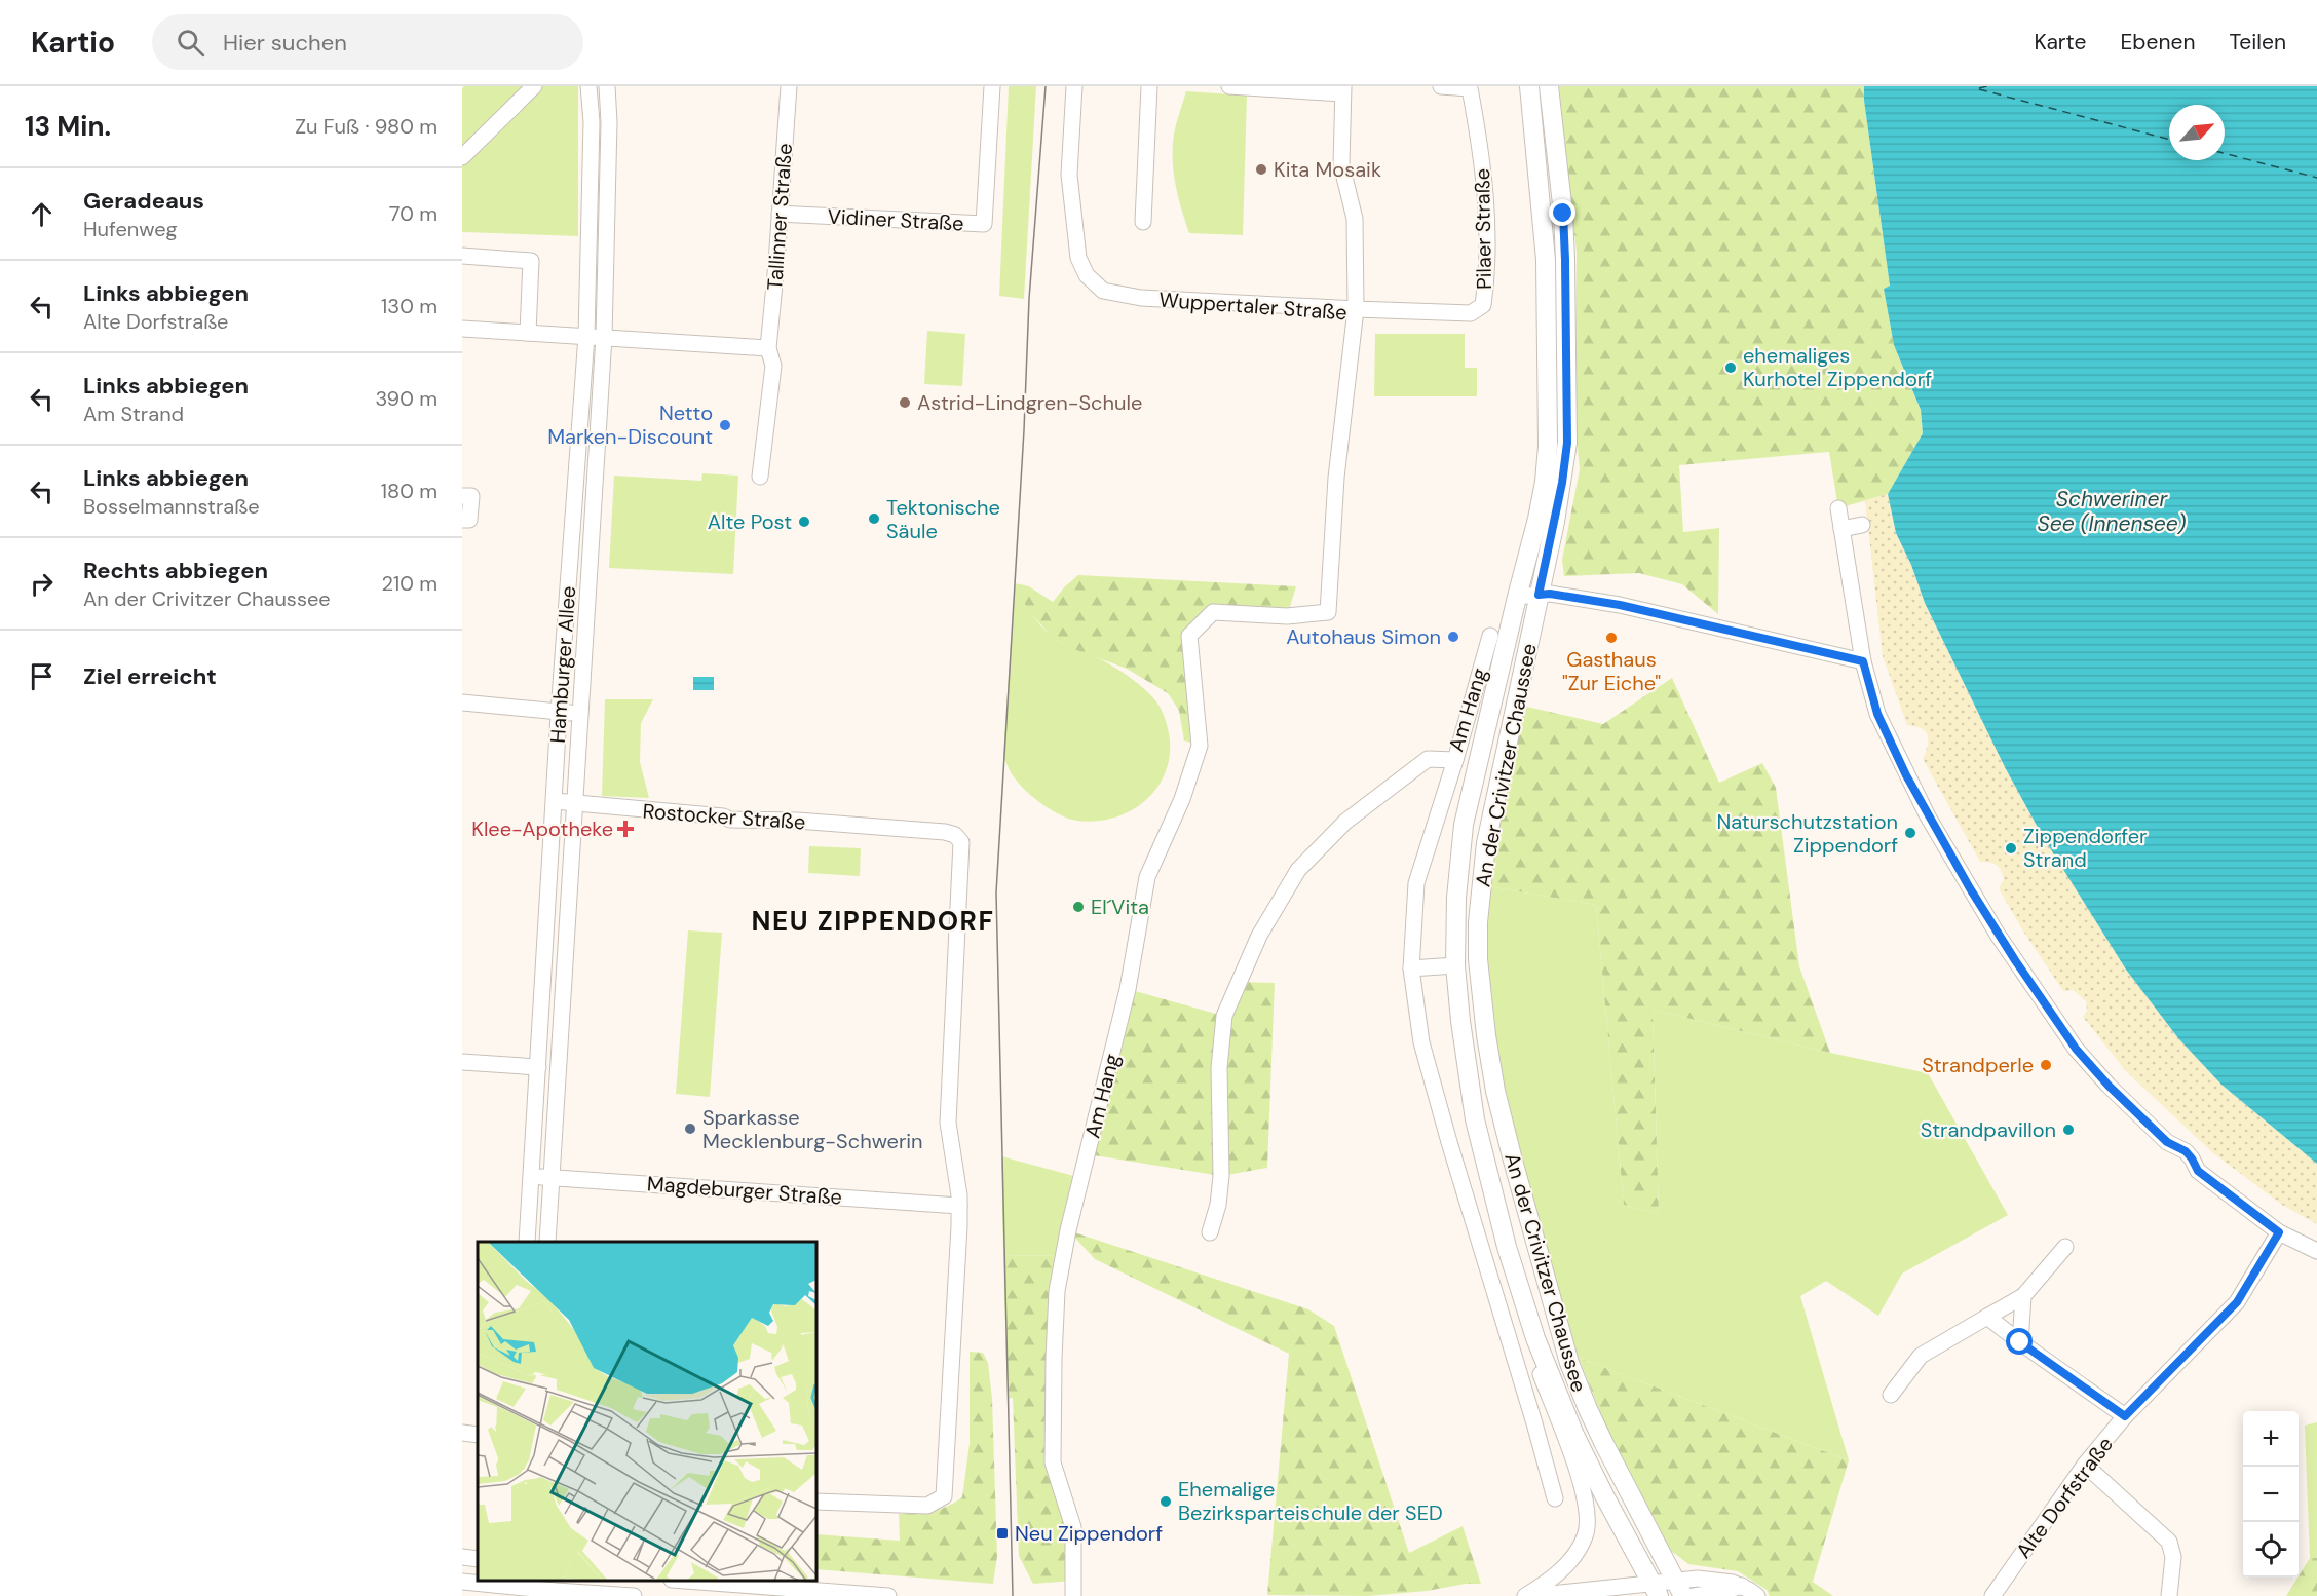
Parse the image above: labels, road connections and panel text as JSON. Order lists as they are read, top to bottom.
{
  "streets": {
    "main road": ["An der Crivitzer Chaussee"],
    "street": [
      "Tallinner Straße",
      "Vidiner Straße",
      "Pilaer Straße",
      "Wuppertaler Straße",
      "Hamburger Allee",
      "Am Hang",
      "Rostocker Straße",
      "Magdeburger Straße",
      "Alte Dorfstraße"
    ]
  },
  "crossings": [
    ["Tallinner Straße", "Vidiner Straße"],
    ["Pilaer Straße", "Wuppertaler Straße"],
    ["Wuppertaler Straße", "Am Hang"],
    ["Hamburger Allee", "Rostocker Straße"],
    ["Hamburger Allee", "Magdeburger Straße"],
    ["Rostocker Straße", "Magdeburger Straße"]
  ],
  "districts": ["NEU ZIPPENDORF"],
  "water": ["Schweriner See (Innensee)"],
  "places": {
    "other": [
      "Kita Mosaik",
      "ehemaliges Kurhotel Zippendorf",
      "Astrid-Lindgren-Schule",
      "Netto Marken-Discount",
      "Tektonische Säule",
      "Alte Post",
      "Autohaus Simon",
      "Gasthaus \"Zur Eiche\"",
      "Naturschutzstation Zippendorf",
      "Zippendorfer Strand",
      "El´Vita",
      "Strandperle",
      "Sparkasse Mecklenburg-Schwerin",
      "Strandpavillon",
      "Ehemalige Bezirksparteischule der SED"
    ],
    "health": ["Klee-Apotheke"],
    "transit": ["Neu Zippendorf"]
  },
  "north": "top right",
  "page": {
    "header": "Kartio",
    "search": "Hier suchen",
    "nav": ["Karte", "Ebenen", "Teilen"],
    "heading": ["13 Min.", "Zu Fuß · 980 m"],
    "list": [
      ["Geradeaus", "Hufenweg", "70 m"],
      ["Links abbiegen", "Alte Dorfstraße", "130 m"],
      ["Links abbiegen", "Am Strand", "390 m"],
      ["Links abbiegen", "Bosselmannstraße", "180 m"],
      ["Rechts abbiegen", "An der Crivitzer Chaussee", "210 m"],
      "Ziel erreicht"
    ],
    "map_buttons": ["+", "−"]
  }
}
